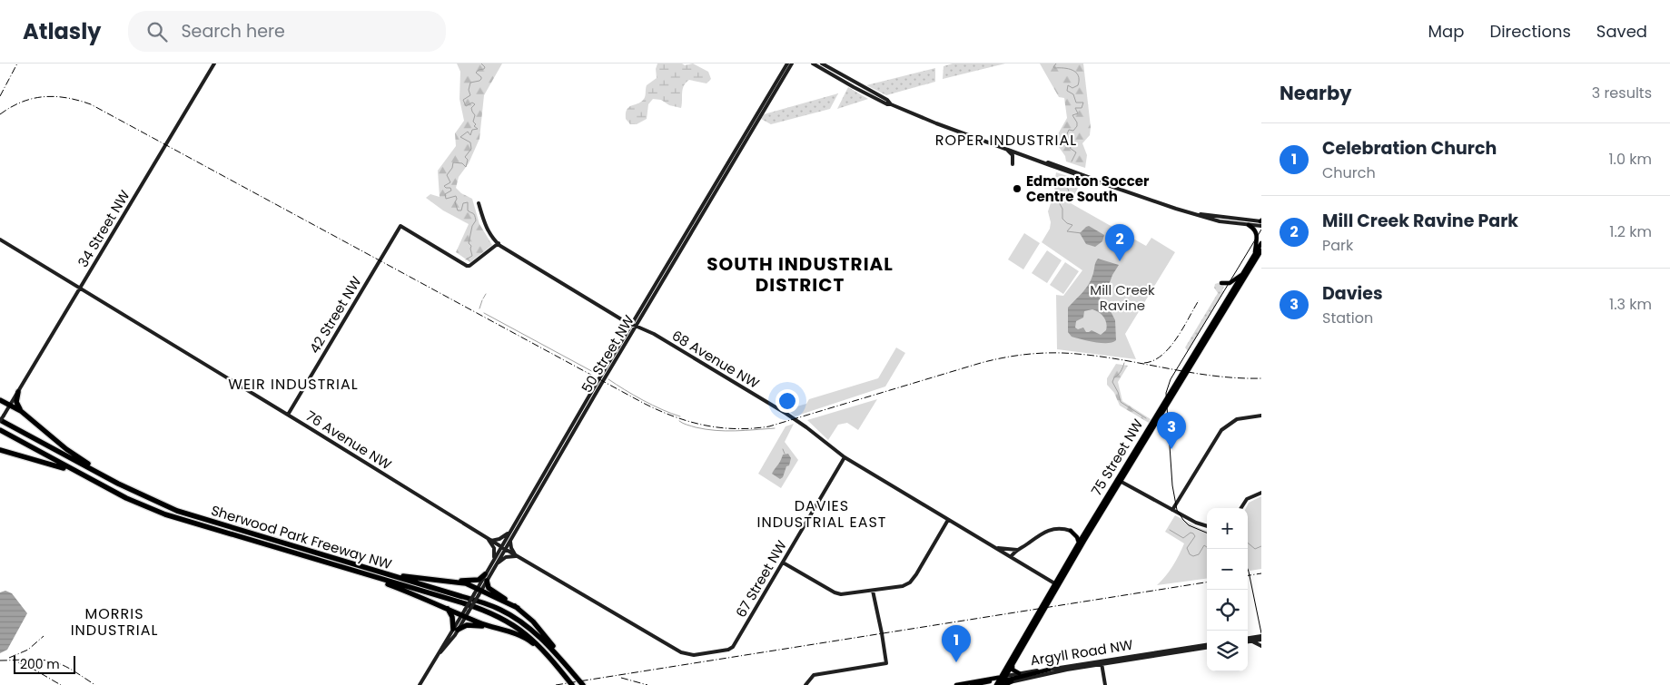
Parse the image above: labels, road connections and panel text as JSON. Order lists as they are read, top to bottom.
{
  "streets": {
    "highway": ["Sherwood Park Freeway NW"],
    "main road": ["75 Street NW", "Argyll Road NW"],
    "street": [
      "34 Street NW",
      "42 Street NW",
      "50 Street NW",
      "68 Avenue NW",
      "76 Avenue NW",
      "67 Street NW"
    ]
  },
  "crossings": [
    ["34 Street NW", "76 Avenue NW"],
    ["34 Street NW", "Sherwood Park Freeway NW"],
    ["42 Street NW", "68 Avenue NW"],
    ["42 Street NW", "76 Avenue NW"],
    ["50 Street NW", "68 Avenue NW"],
    ["50 Street NW", "76 Avenue NW"],
    ["68 Avenue NW", "75 Street NW"],
    ["68 Avenue NW", "67 Street NW"],
    ["76 Avenue NW", "67 Street NW"],
    ["75 Street NW", "Argyll Road NW"]
  ],
  "districts": [
    "ROPER INDUSTRIAL",
    "SOUTH INDUSTRIAL DISTRICT",
    "WEIR INDUSTRIAL",
    "DAVIES INDUSTRIAL EAST",
    "MORRIS INDUSTRIAL"
  ],
  "parks": ["Mill Creek Ravine"],
  "places": ["Edmonton Soccer Centre South"],
  "scale_bar": "200 m",
  "page": {
    "header": "Atlasly",
    "search": "Search here",
    "nav": ["Map", "Directions", "Saved"],
    "heading": ["Nearby", "3 results"],
    "list": [
      {
        "mark": "1",
        "name": "Celebration Church",
        "note": "Church",
        "value": "1.0 km"
      },
      {
        "mark": "2",
        "name": "Mill Creek Ravine Park",
        "note": "Park",
        "value": "1.2 km"
      },
      {
        "mark": "3",
        "name": "Davies",
        "note": "Station",
        "value": "1.3 km"
      }
    ],
    "pins": ["2", "3", "1"],
    "map_buttons": ["+", "−"],
    "scale": "200 m"
  }
}
